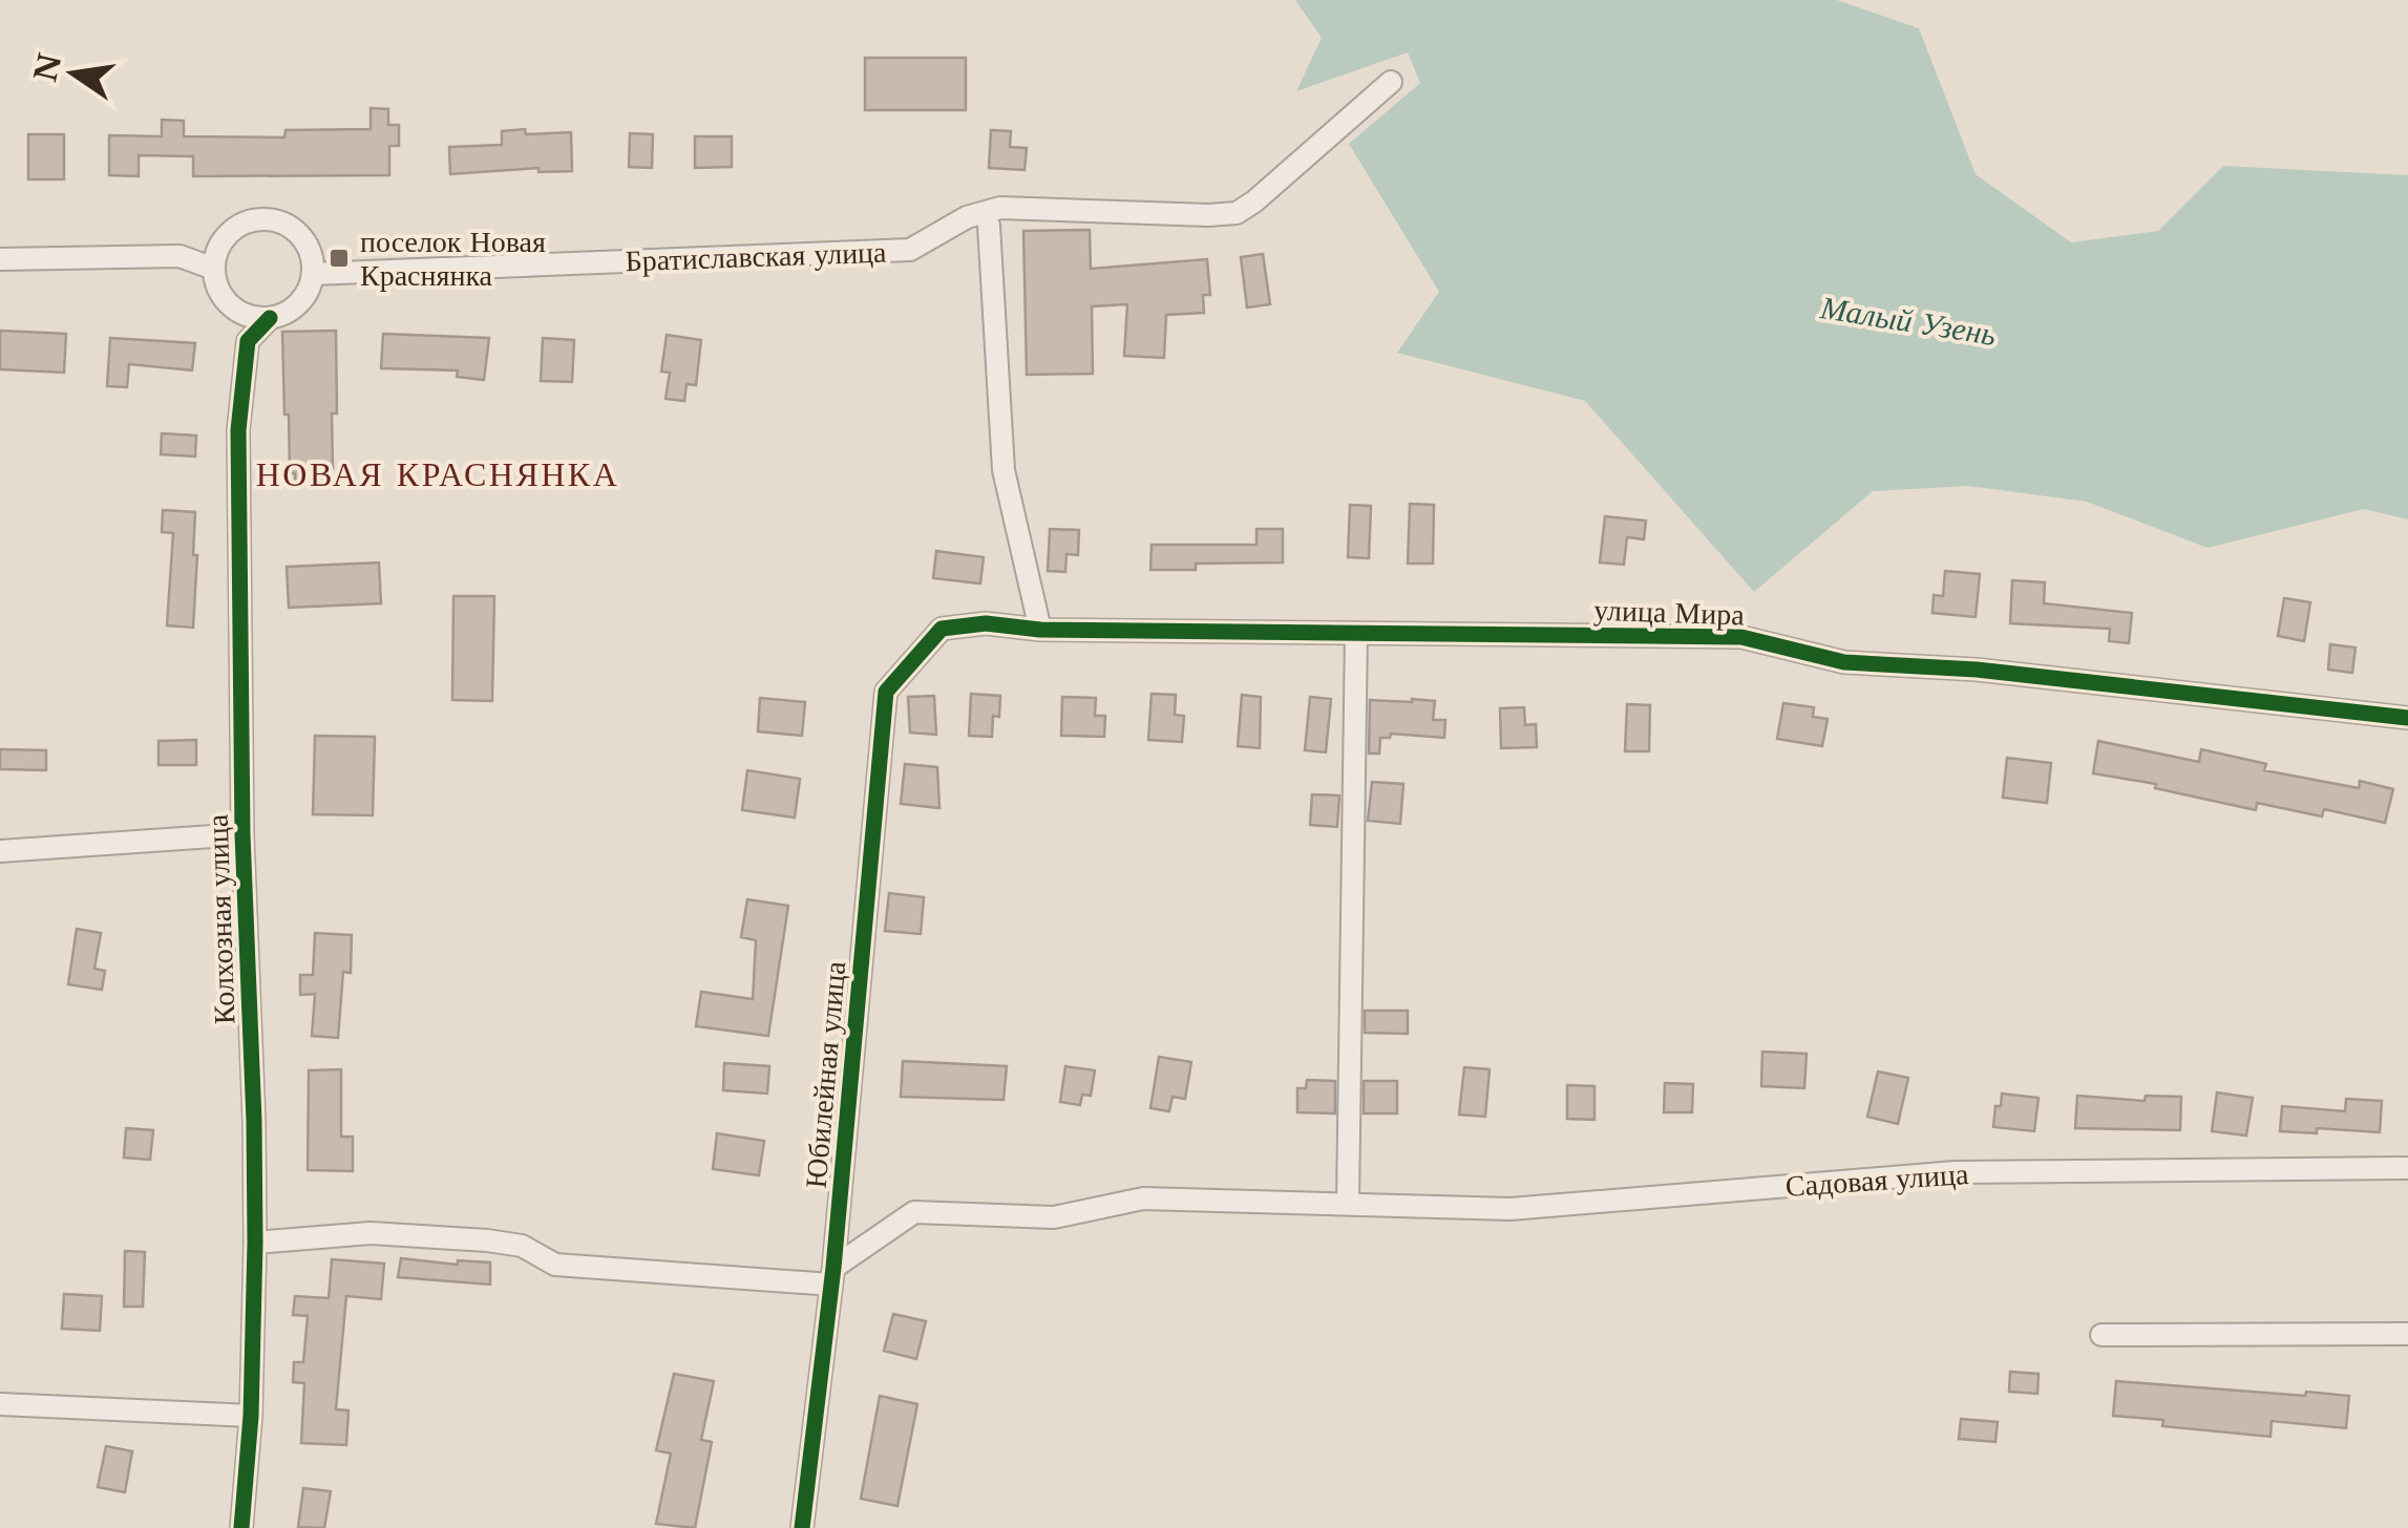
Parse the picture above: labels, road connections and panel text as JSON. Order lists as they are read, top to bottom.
{
  "streets": {
    "street": [
      "Братиславская улица",
      "улица Мира",
      "Колхозная улица",
      "Юбилейная улица",
      "Садовая улица"
    ]
  },
  "crossings": [
    ["Братиславская улица", "Колхозная улица"],
    ["улица Мира", "Юбилейная улица"],
    ["Юбилейная улица", "Садовая улица"]
  ],
  "districts": ["НОВАЯ КРАСНЯНКА"],
  "water": ["Малый Узень"],
  "places": {
    "transit": ["поселок Новая Краснянка"]
  },
  "north": "left"
}
